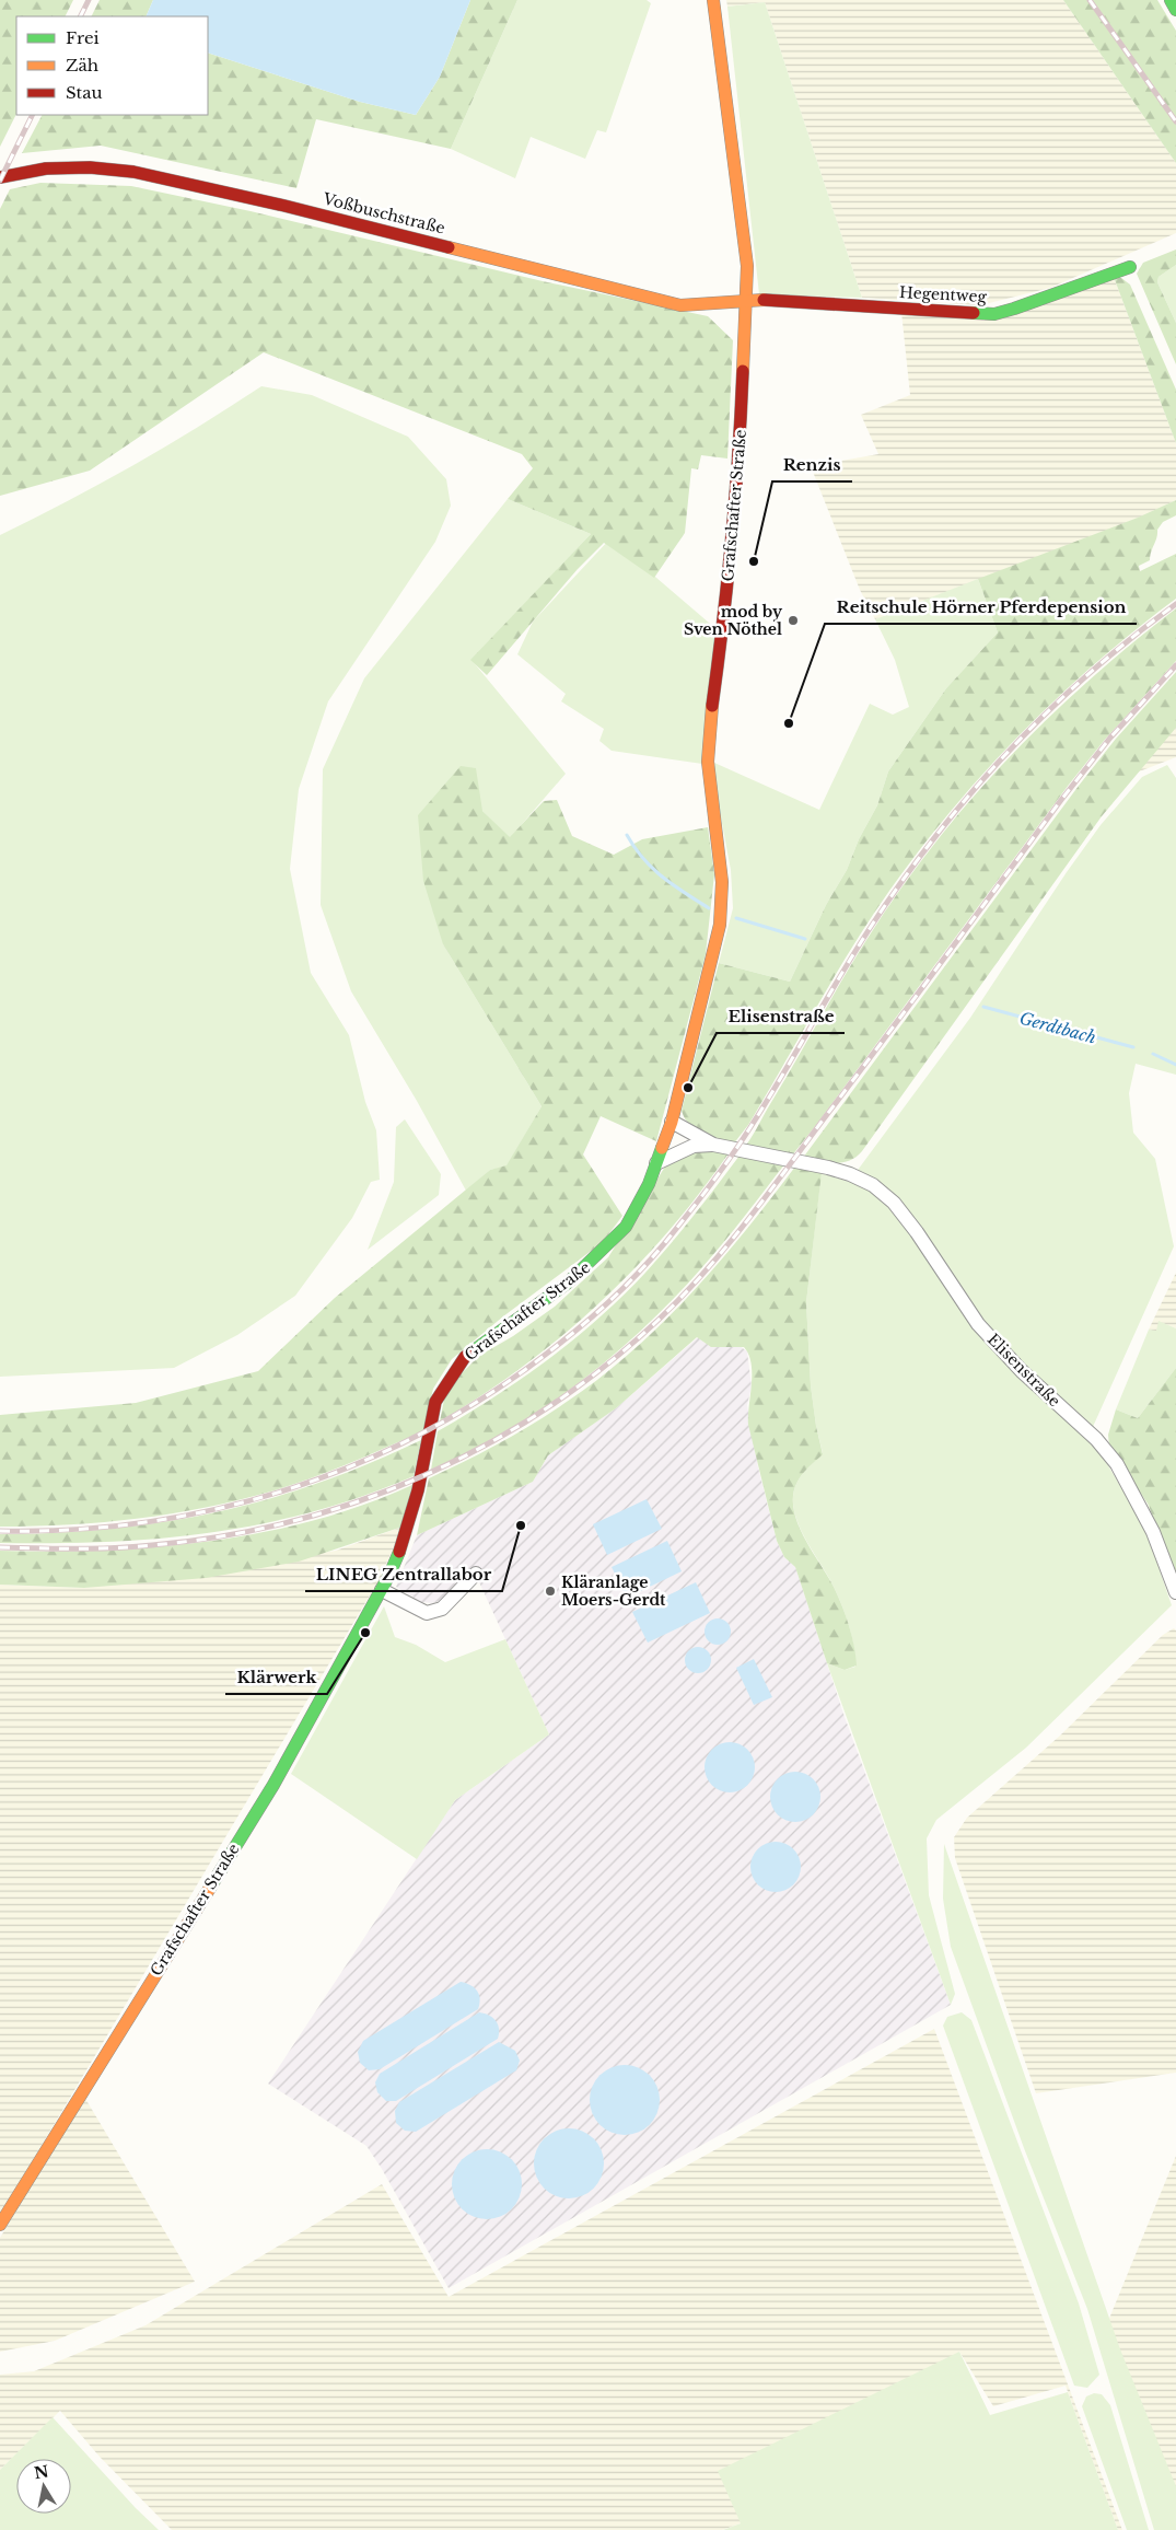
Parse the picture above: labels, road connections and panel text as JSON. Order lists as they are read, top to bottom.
{
  "streets": {
    "main road": ["Voßbuschstraße", "Hegentweg", "Grafschafter Straße"],
    "street": ["Elisenstraße"]
  },
  "crossings": [
    ["Voßbuschstraße", "Hegentweg"],
    ["Voßbuschstraße", "Grafschafter Straße"],
    ["Hegentweg", "Grafschafter Straße"],
    ["Grafschafter Straße", "Elisenstraße"]
  ],
  "water": ["Gerdtbach"],
  "places": [
    "Renzis",
    "mod by Sven Nöthel",
    "Reitschule Hörner Pferdepension",
    "Elisenstraße",
    "LINEG Zentrallabor",
    "Kläranlage Moers-Gerdt",
    "Klärwerk"
  ],
  "legend": ["Frei", "Zäh", "Stau"],
  "north": "top"
}
